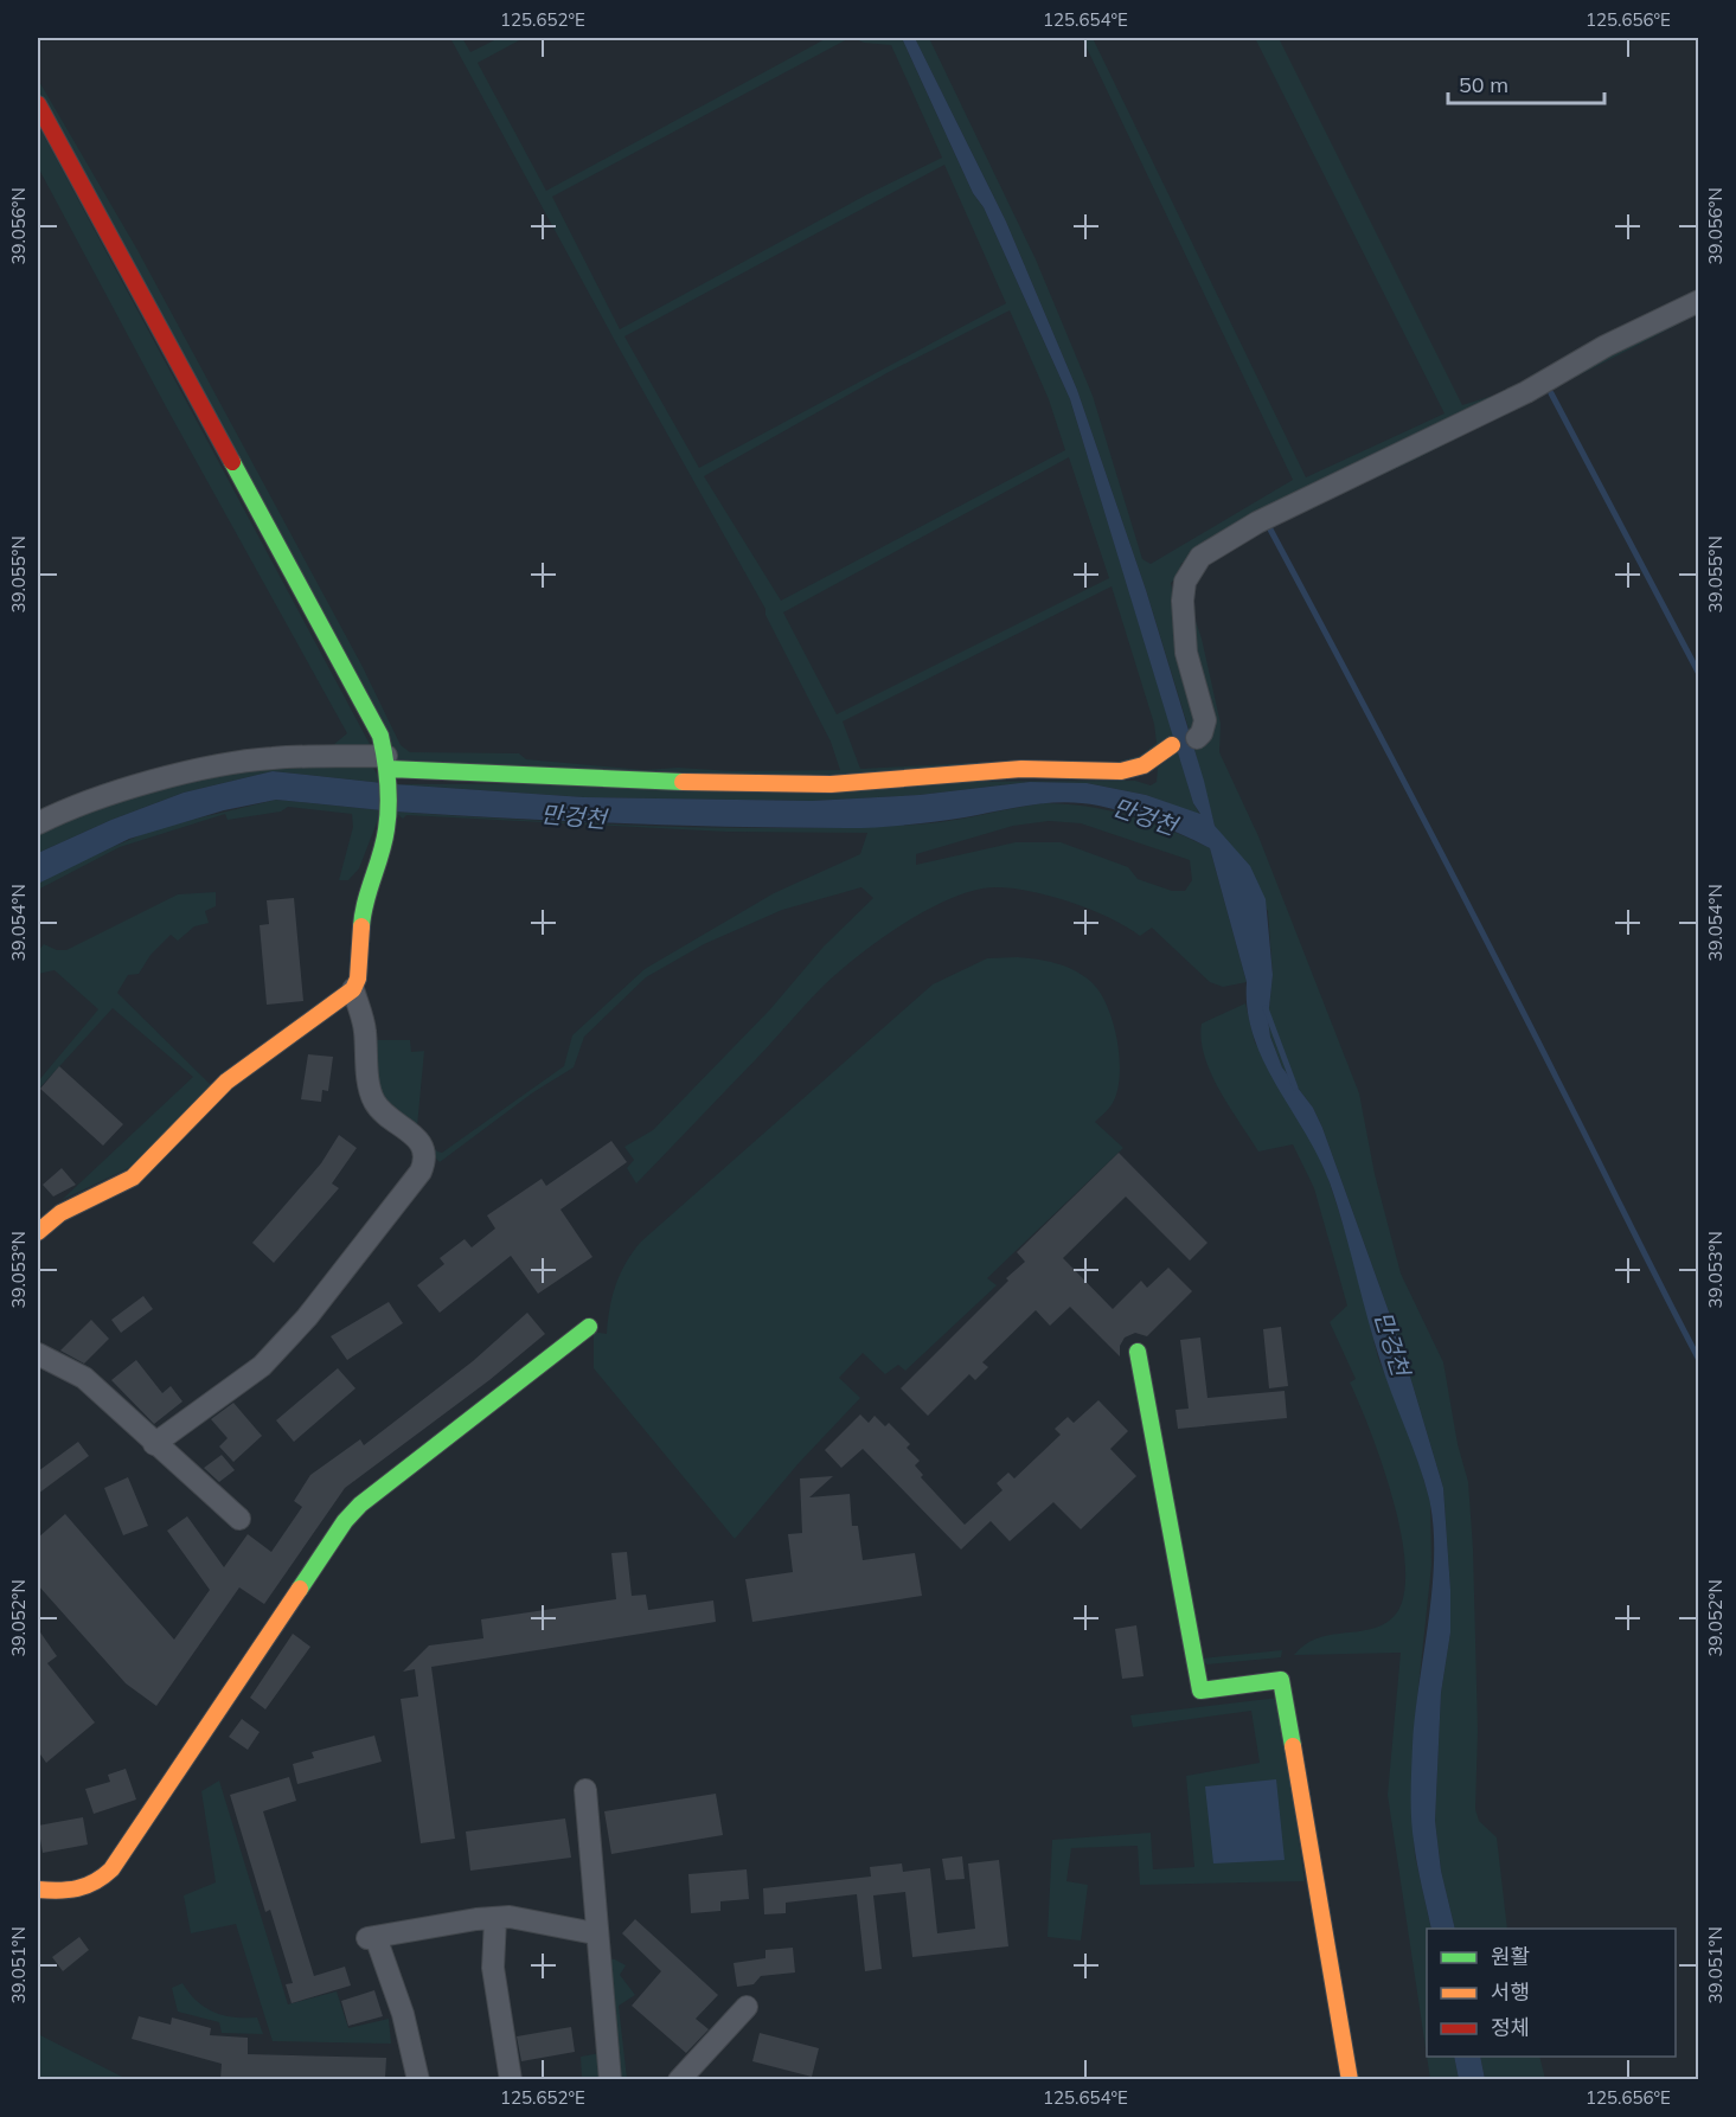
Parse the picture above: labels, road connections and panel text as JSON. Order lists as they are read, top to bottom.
{
  "water": ["만겅천"],
  "legend": ["원활", "서행", "정체"],
  "scale_bar": "50 m",
  "coordinates": [
    "125.652°E",
    "125.654°E",
    "125.656°E",
    "39.056°N",
    "39.055°N",
    "39.054°N",
    "39.053°N",
    "39.052°N",
    "39.051°N"
  ]
}
